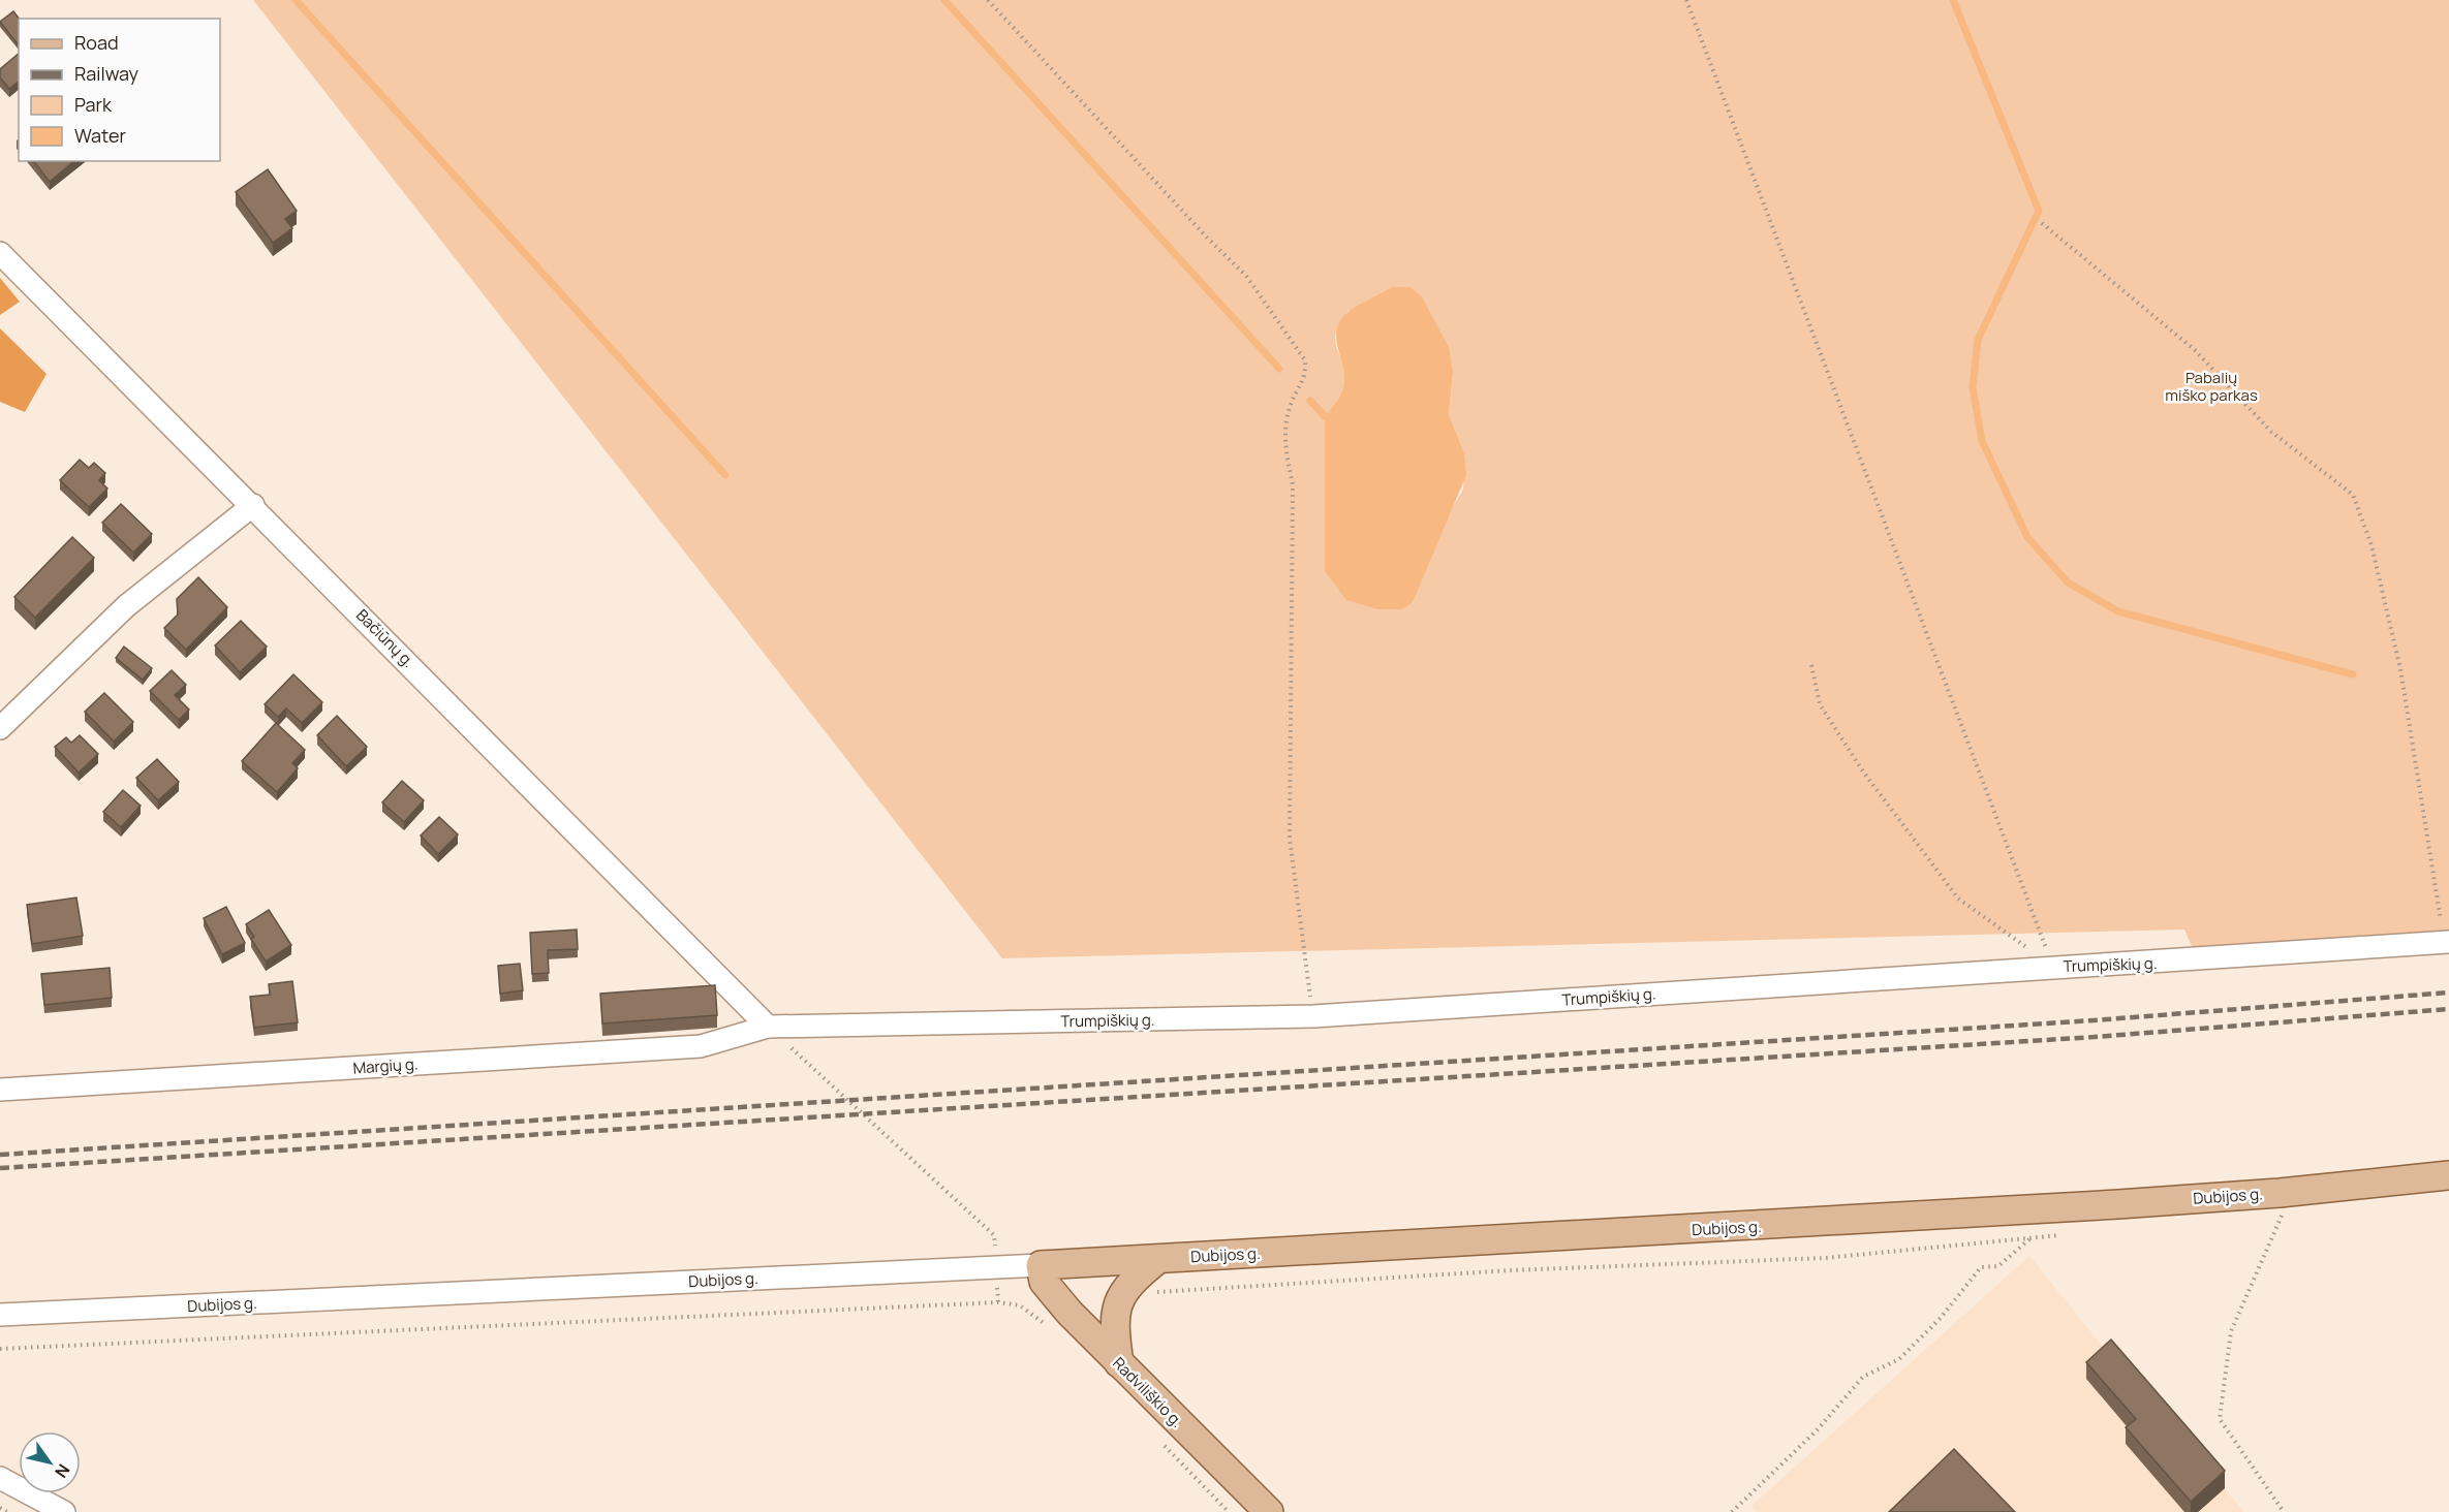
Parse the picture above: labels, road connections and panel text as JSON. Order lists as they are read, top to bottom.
{
  "streets": {
    "main road": ["Dubijos g.", "Radviliškio g."],
    "street": ["Bačiūnų g.", "Trumpiškių g.", "Margių g."]
  },
  "crossings": [
    ["Bačiūnų g.", "Trumpiškių g."],
    ["Bačiūnų g.", "Margių g."],
    ["Trumpiškių g.", "Margių g."],
    ["Dubijos g.", "Radviliškio g."]
  ],
  "parks": ["Pabalių miško parkas"],
  "legend": [
    "Road",
    "Railway",
    "Park",
    "Water"
  ],
  "north": "bottom right"
}
